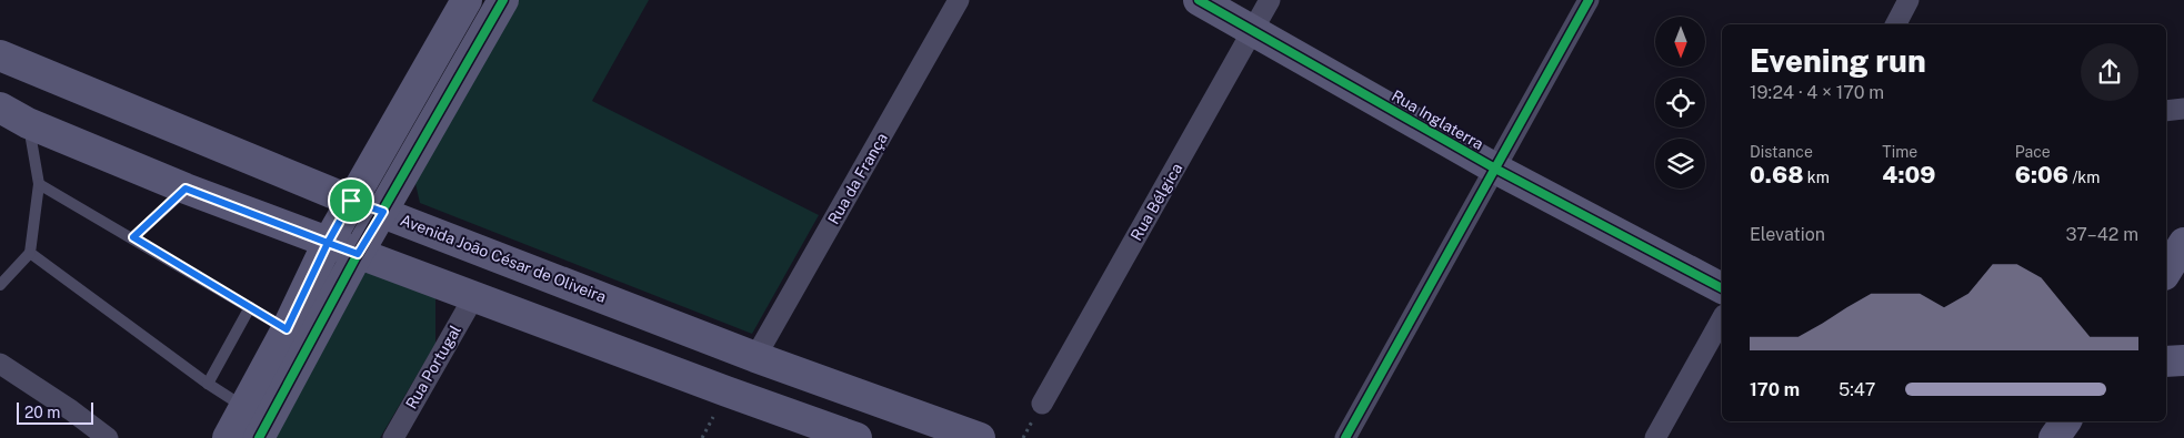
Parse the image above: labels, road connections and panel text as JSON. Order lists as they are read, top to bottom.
{
  "streets": {
    "main road": ["Rua Inglaterra", "Avenida João César de Oliveira"],
    "street": ["Rua da França", "Rua Bélgica", "Rua Portugal"]
  },
  "crossings": [
    ["Rua Inglaterra", "Rua Bélgica"],
    ["Rua da França", "Avenida João César de Oliveira"]
  ],
  "scale_bar": "20 m",
  "north": "bottom",
  "page": {
    "heading": ["Evening run", "19:24 · 4 × 170 m"],
    "stats": [
      ["Distance", "0.68 km"],
      ["Time", "4:09"],
      ["Pace", "6:06 /km"]
    ],
    "chart": ["Elevation", "37–42 m"],
    "list": [
      {
        "name": "170 m",
        "note": "5:47"
      }
    ],
    "scale": "20 m"
  }
}
